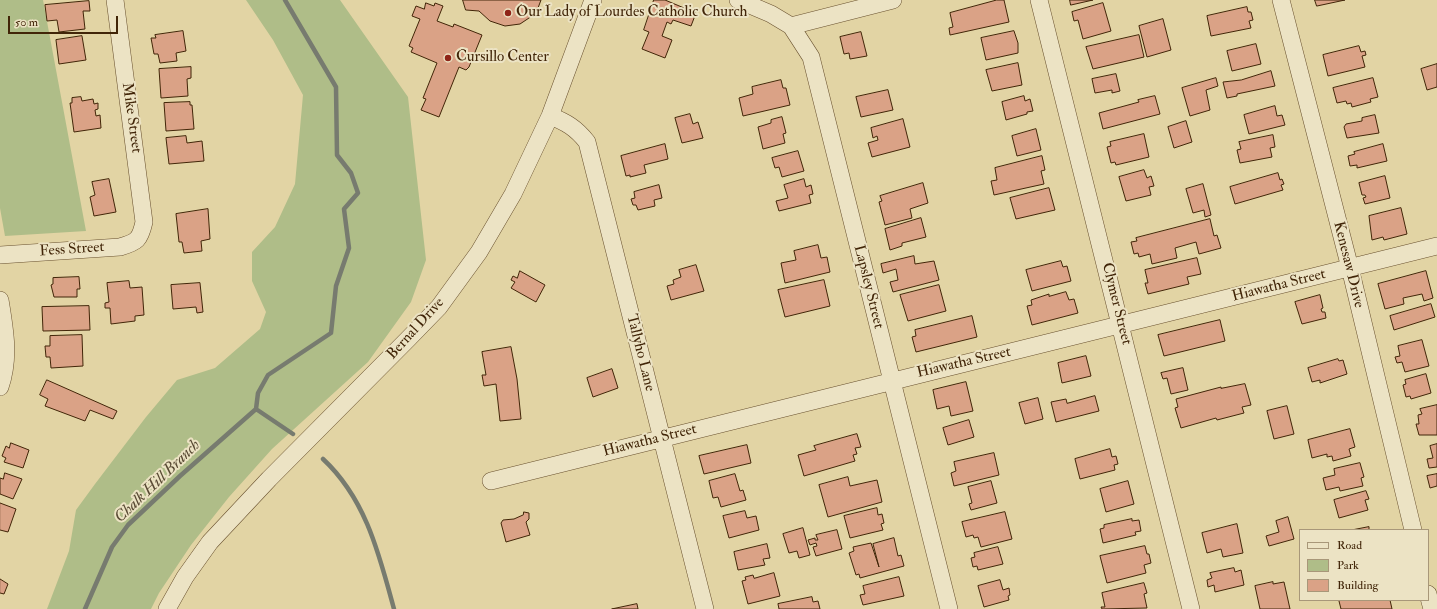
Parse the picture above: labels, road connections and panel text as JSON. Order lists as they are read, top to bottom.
{
  "streets": {
    "street": [
      "Mike Street",
      "Fess Street",
      "Kenesaw Drive",
      "Hiawatha Street",
      "Lapsley Street",
      "Clymer Street",
      "Bernal Drive",
      "Tallyho Lane"
    ]
  },
  "crossings": [
    ["Mike Street", "Fess Street"],
    ["Kenesaw Drive", "Hiawatha Street"],
    ["Hiawatha Street", "Lapsley Street"],
    ["Hiawatha Street", "Clymer Street"],
    ["Hiawatha Street", "Tallyho Lane"],
    ["Bernal Drive", "Tallyho Lane"]
  ],
  "water": ["Chalk Hill Branch"],
  "places": ["Our Lady of Lourdes Catholic Church", "Cursillo Center"],
  "legend": ["Road", "Park", "Building"],
  "scale_bar": "50 m"
}
